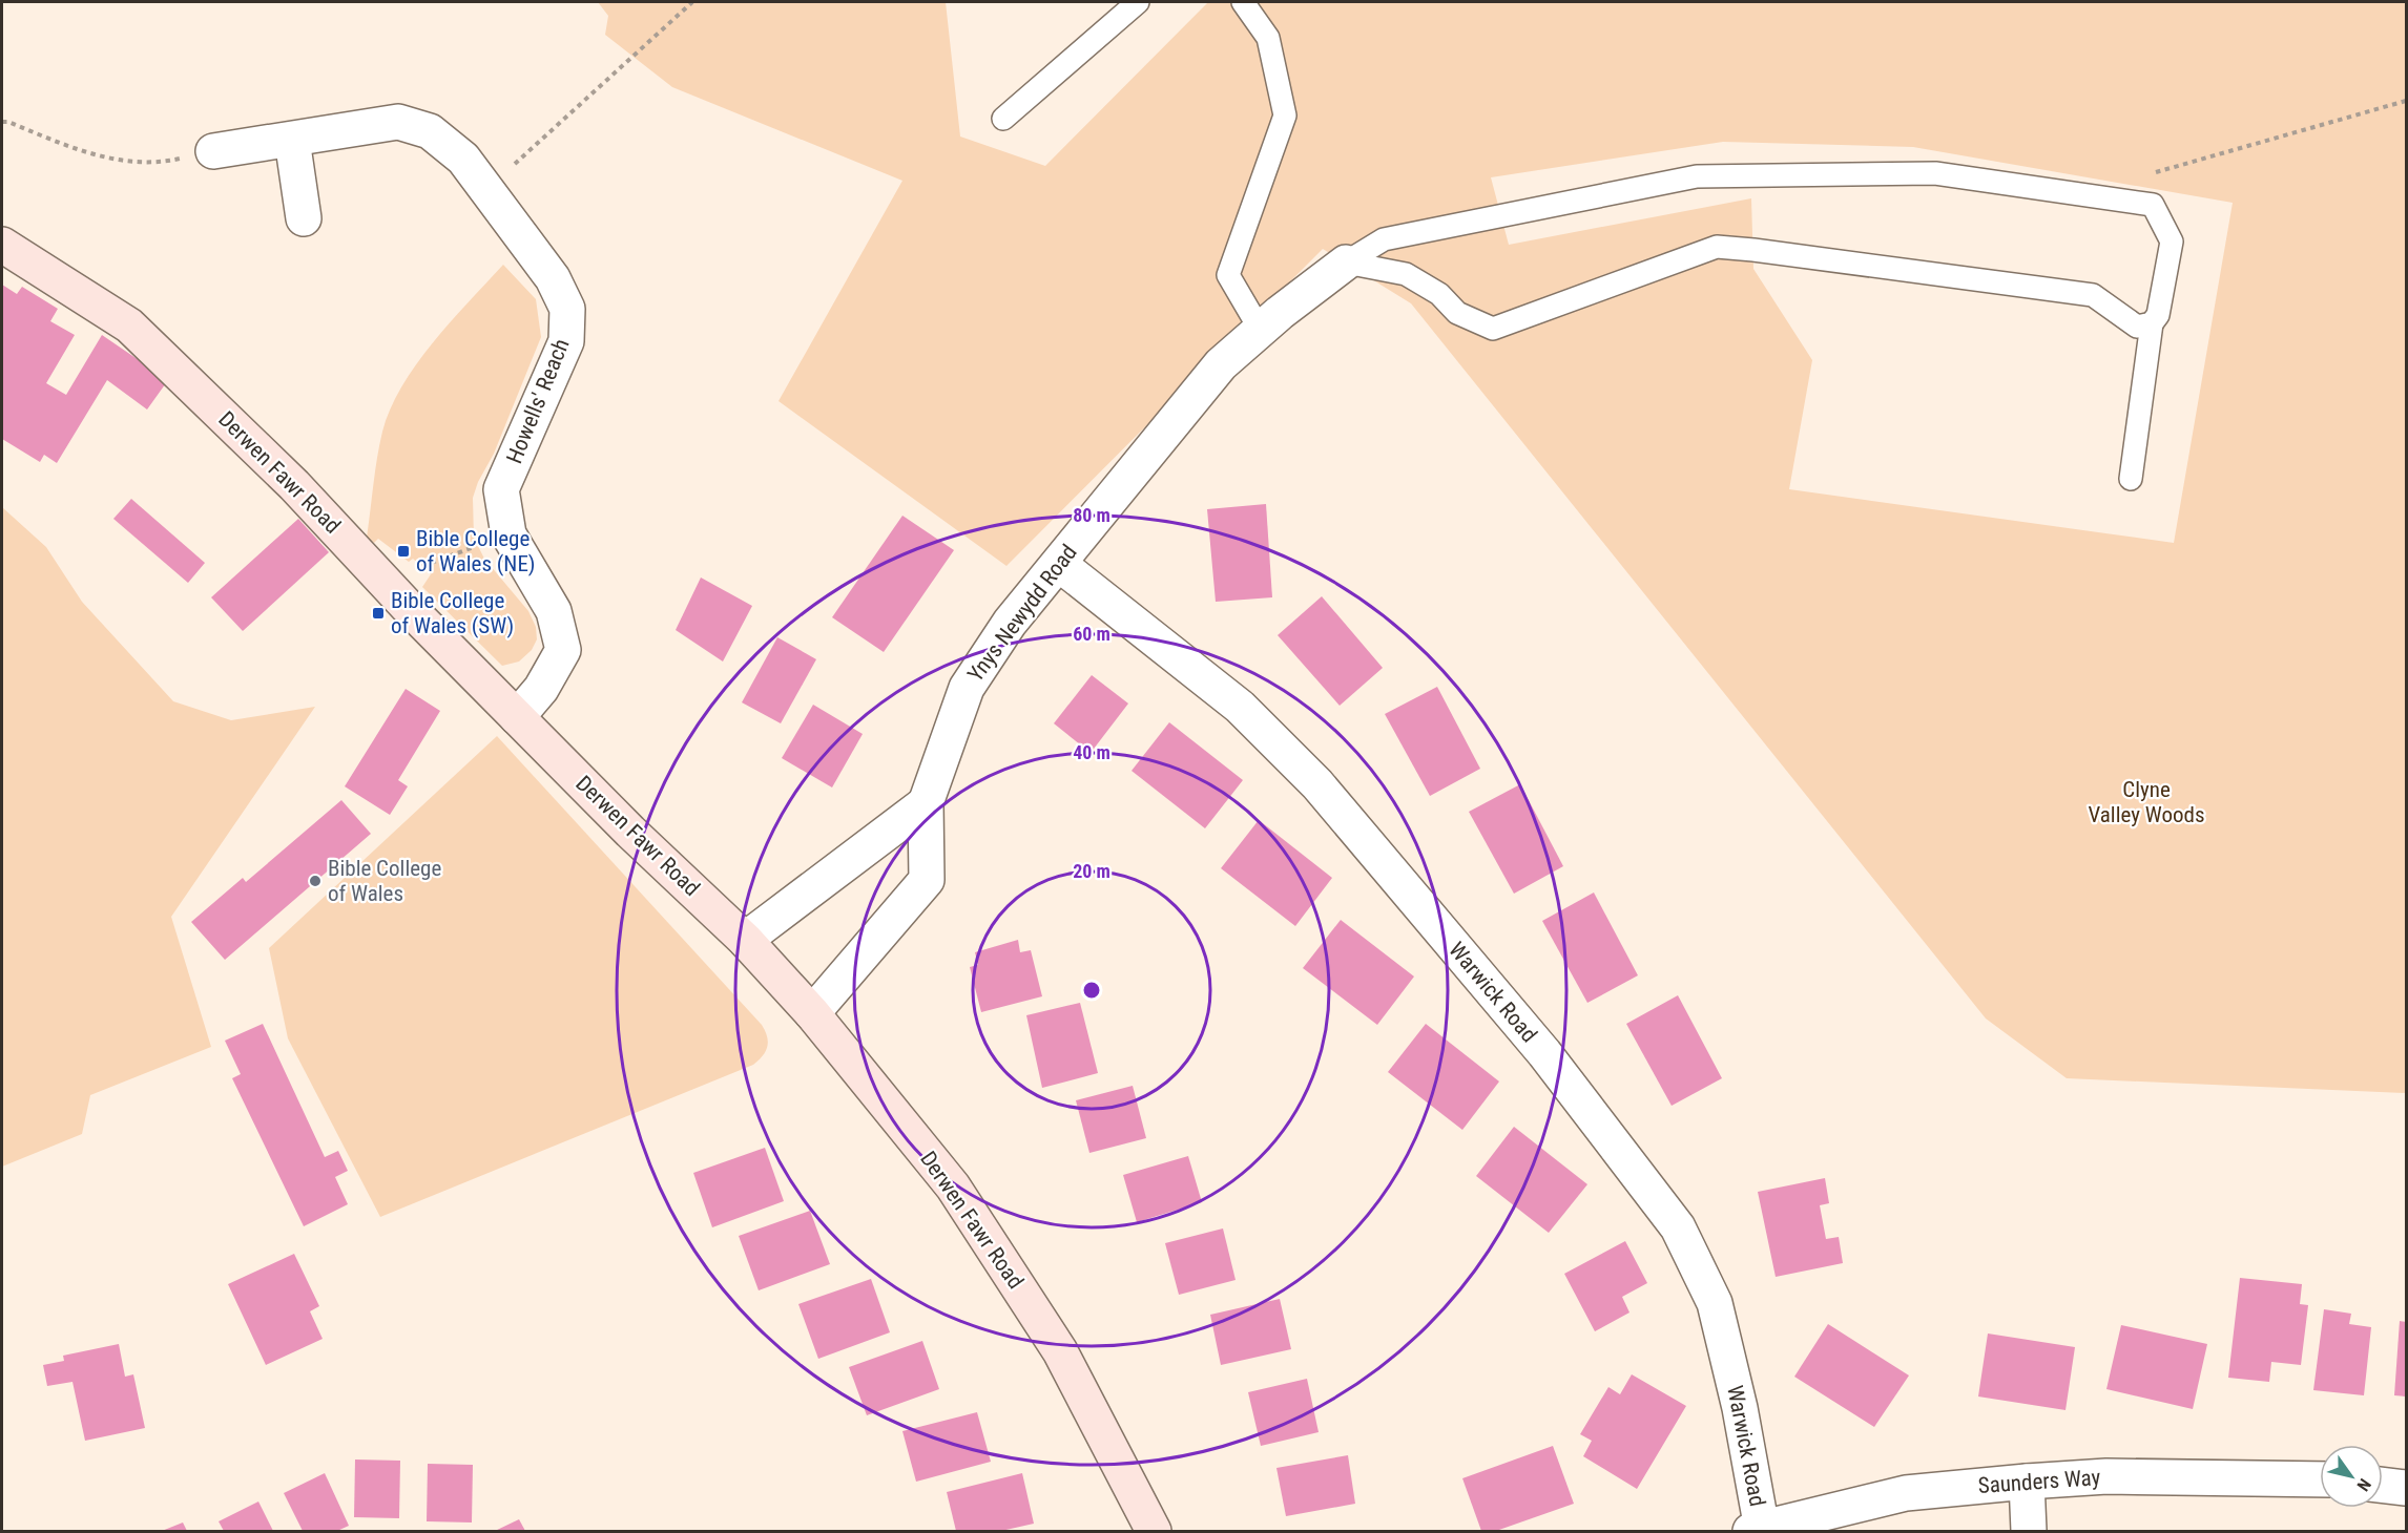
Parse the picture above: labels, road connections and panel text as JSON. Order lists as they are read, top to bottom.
{
  "streets": {
    "main road": ["Derwen Fawr Road"],
    "street": [
      "Howells' Reach",
      "Ynys Newydd Road",
      "Warwick Road",
      "Saunders Way"
    ]
  },
  "crossings": [
    ["Howells' Reach", "Derwen Fawr Road"],
    ["Derwen Fawr Road", "Ynys Newydd Road"],
    ["Ynys Newydd Road", "Warwick Road"],
    ["Warwick Road", "Saunders Way"]
  ],
  "parks": ["Clyne Valley Woods"],
  "places": {
    "transit": ["Bible College of Wales (NE)", "Bible College of Wales (SW)"],
    "other": ["Bible College of Wales"]
  },
  "north": "bottom right",
  "rings": [
    "80 m",
    "60 m",
    "40 m",
    "20 m"
  ]
}
